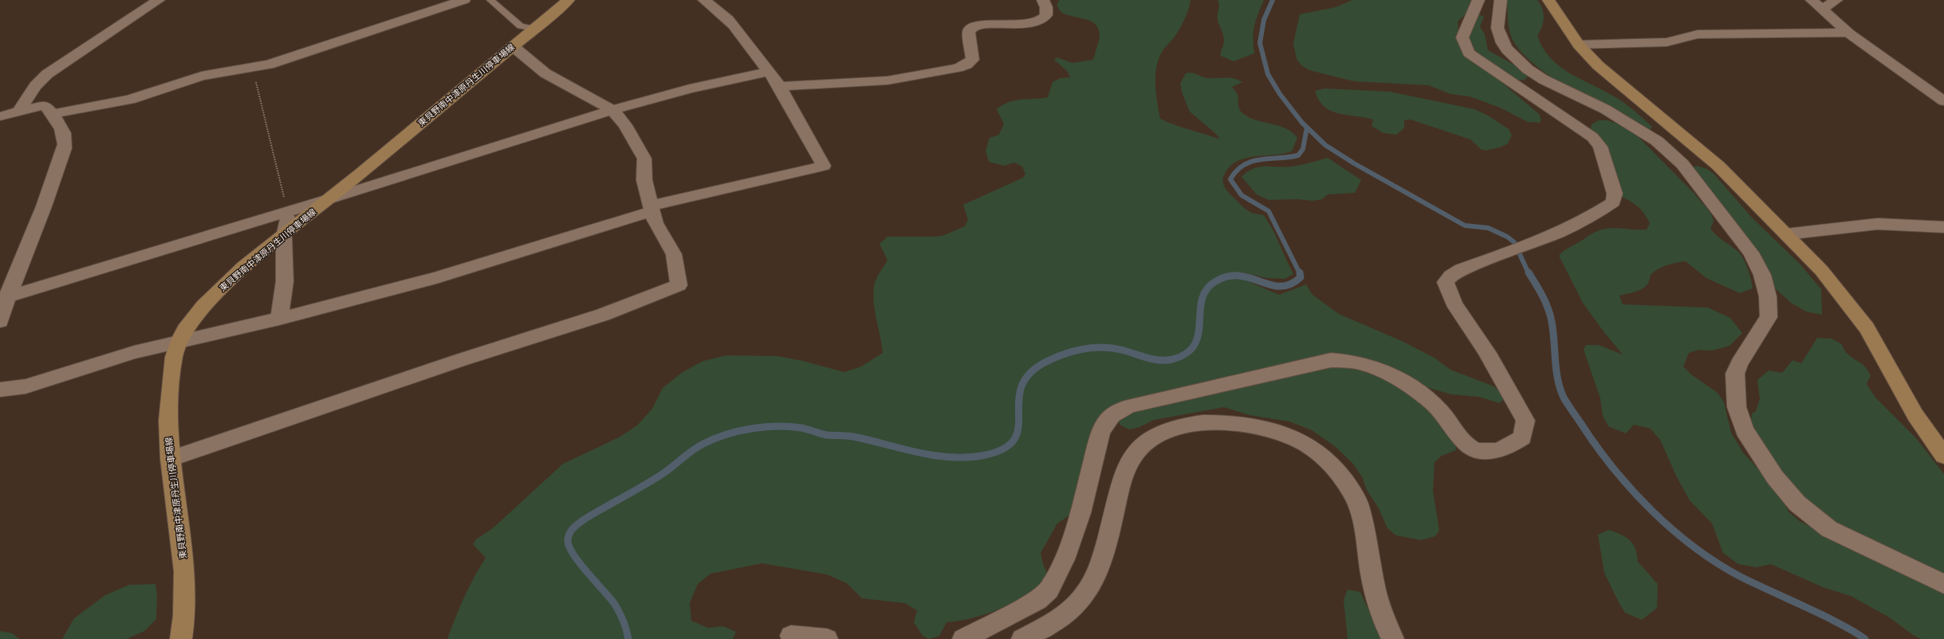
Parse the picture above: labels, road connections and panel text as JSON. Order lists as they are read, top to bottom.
{
  "streets": {
    "main road": ["東貝野南中津原丹生川停車場線"]
  }
}
